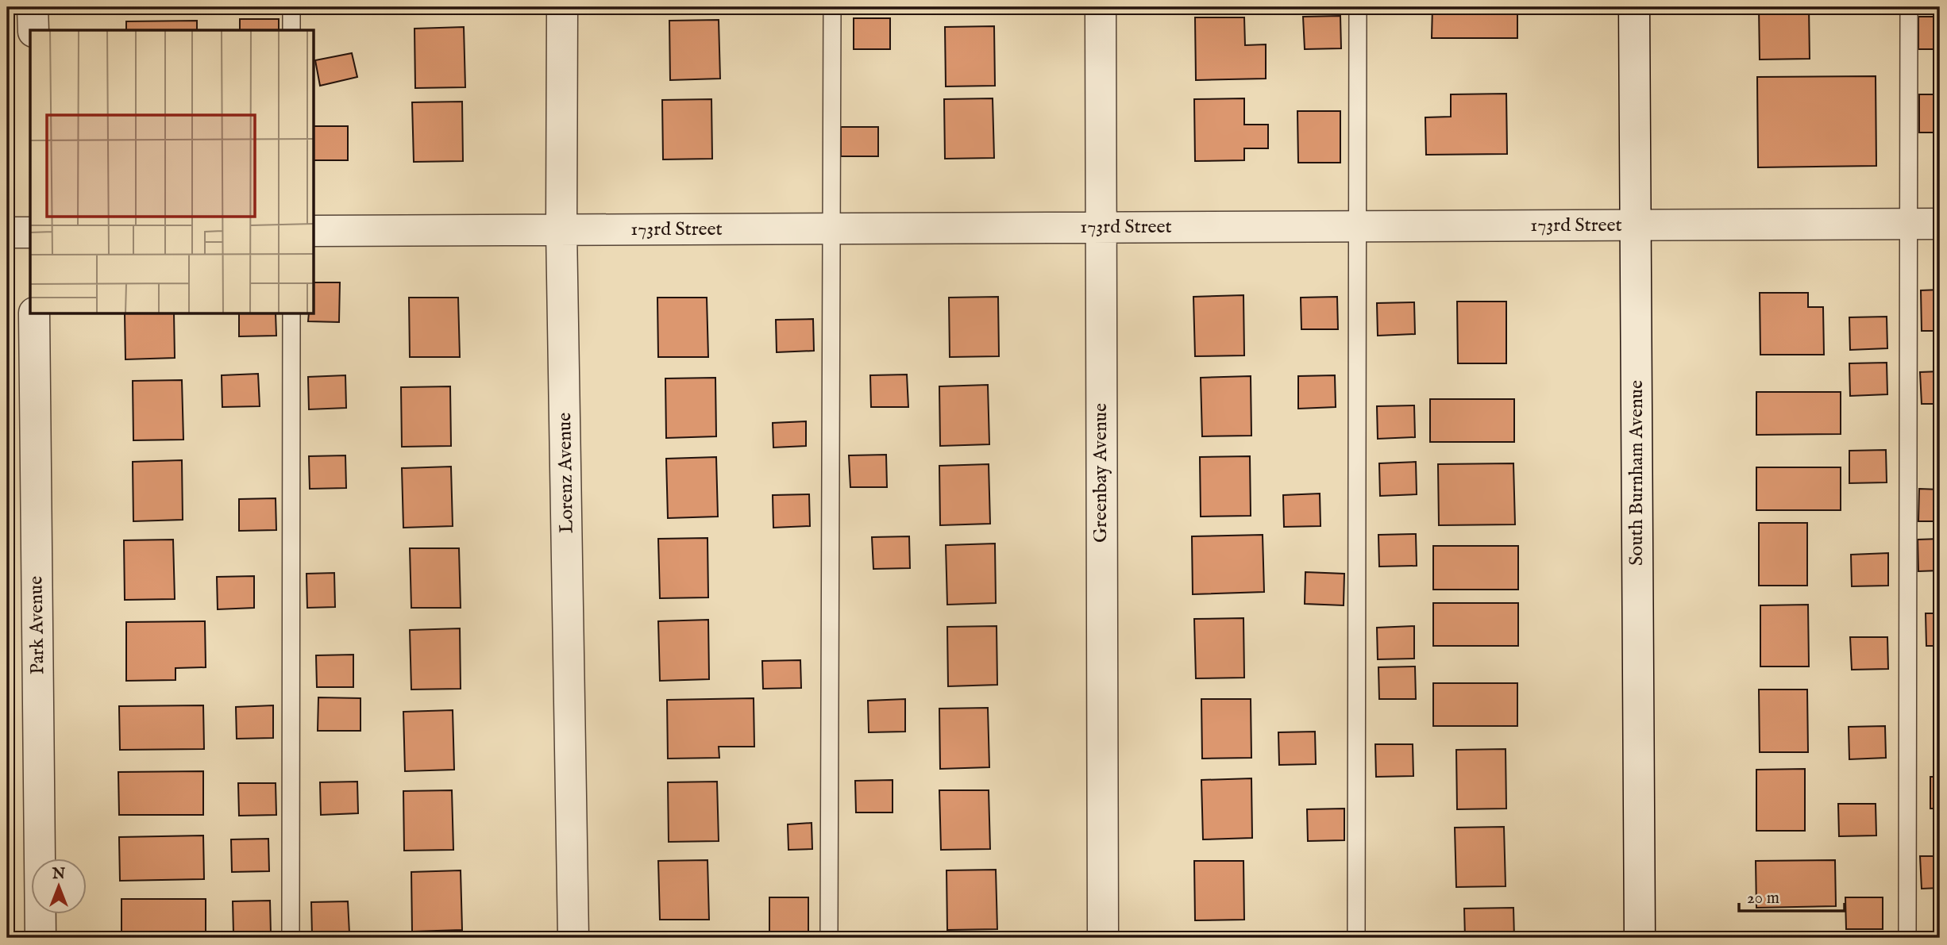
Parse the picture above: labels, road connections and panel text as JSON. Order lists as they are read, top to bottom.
{
  "streets": {
    "street": [
      "173rd Street",
      "Lorenz Avenue",
      "Greenbay Avenue",
      "South Burnham Avenue",
      "Park Avenue"
    ]
  },
  "crossings": [
    ["173rd Street", "Lorenz Avenue"],
    ["173rd Street", "Greenbay Avenue"],
    ["173rd Street", "South Burnham Avenue"]
  ],
  "scale_bar": "20 m",
  "north": "top"
}
